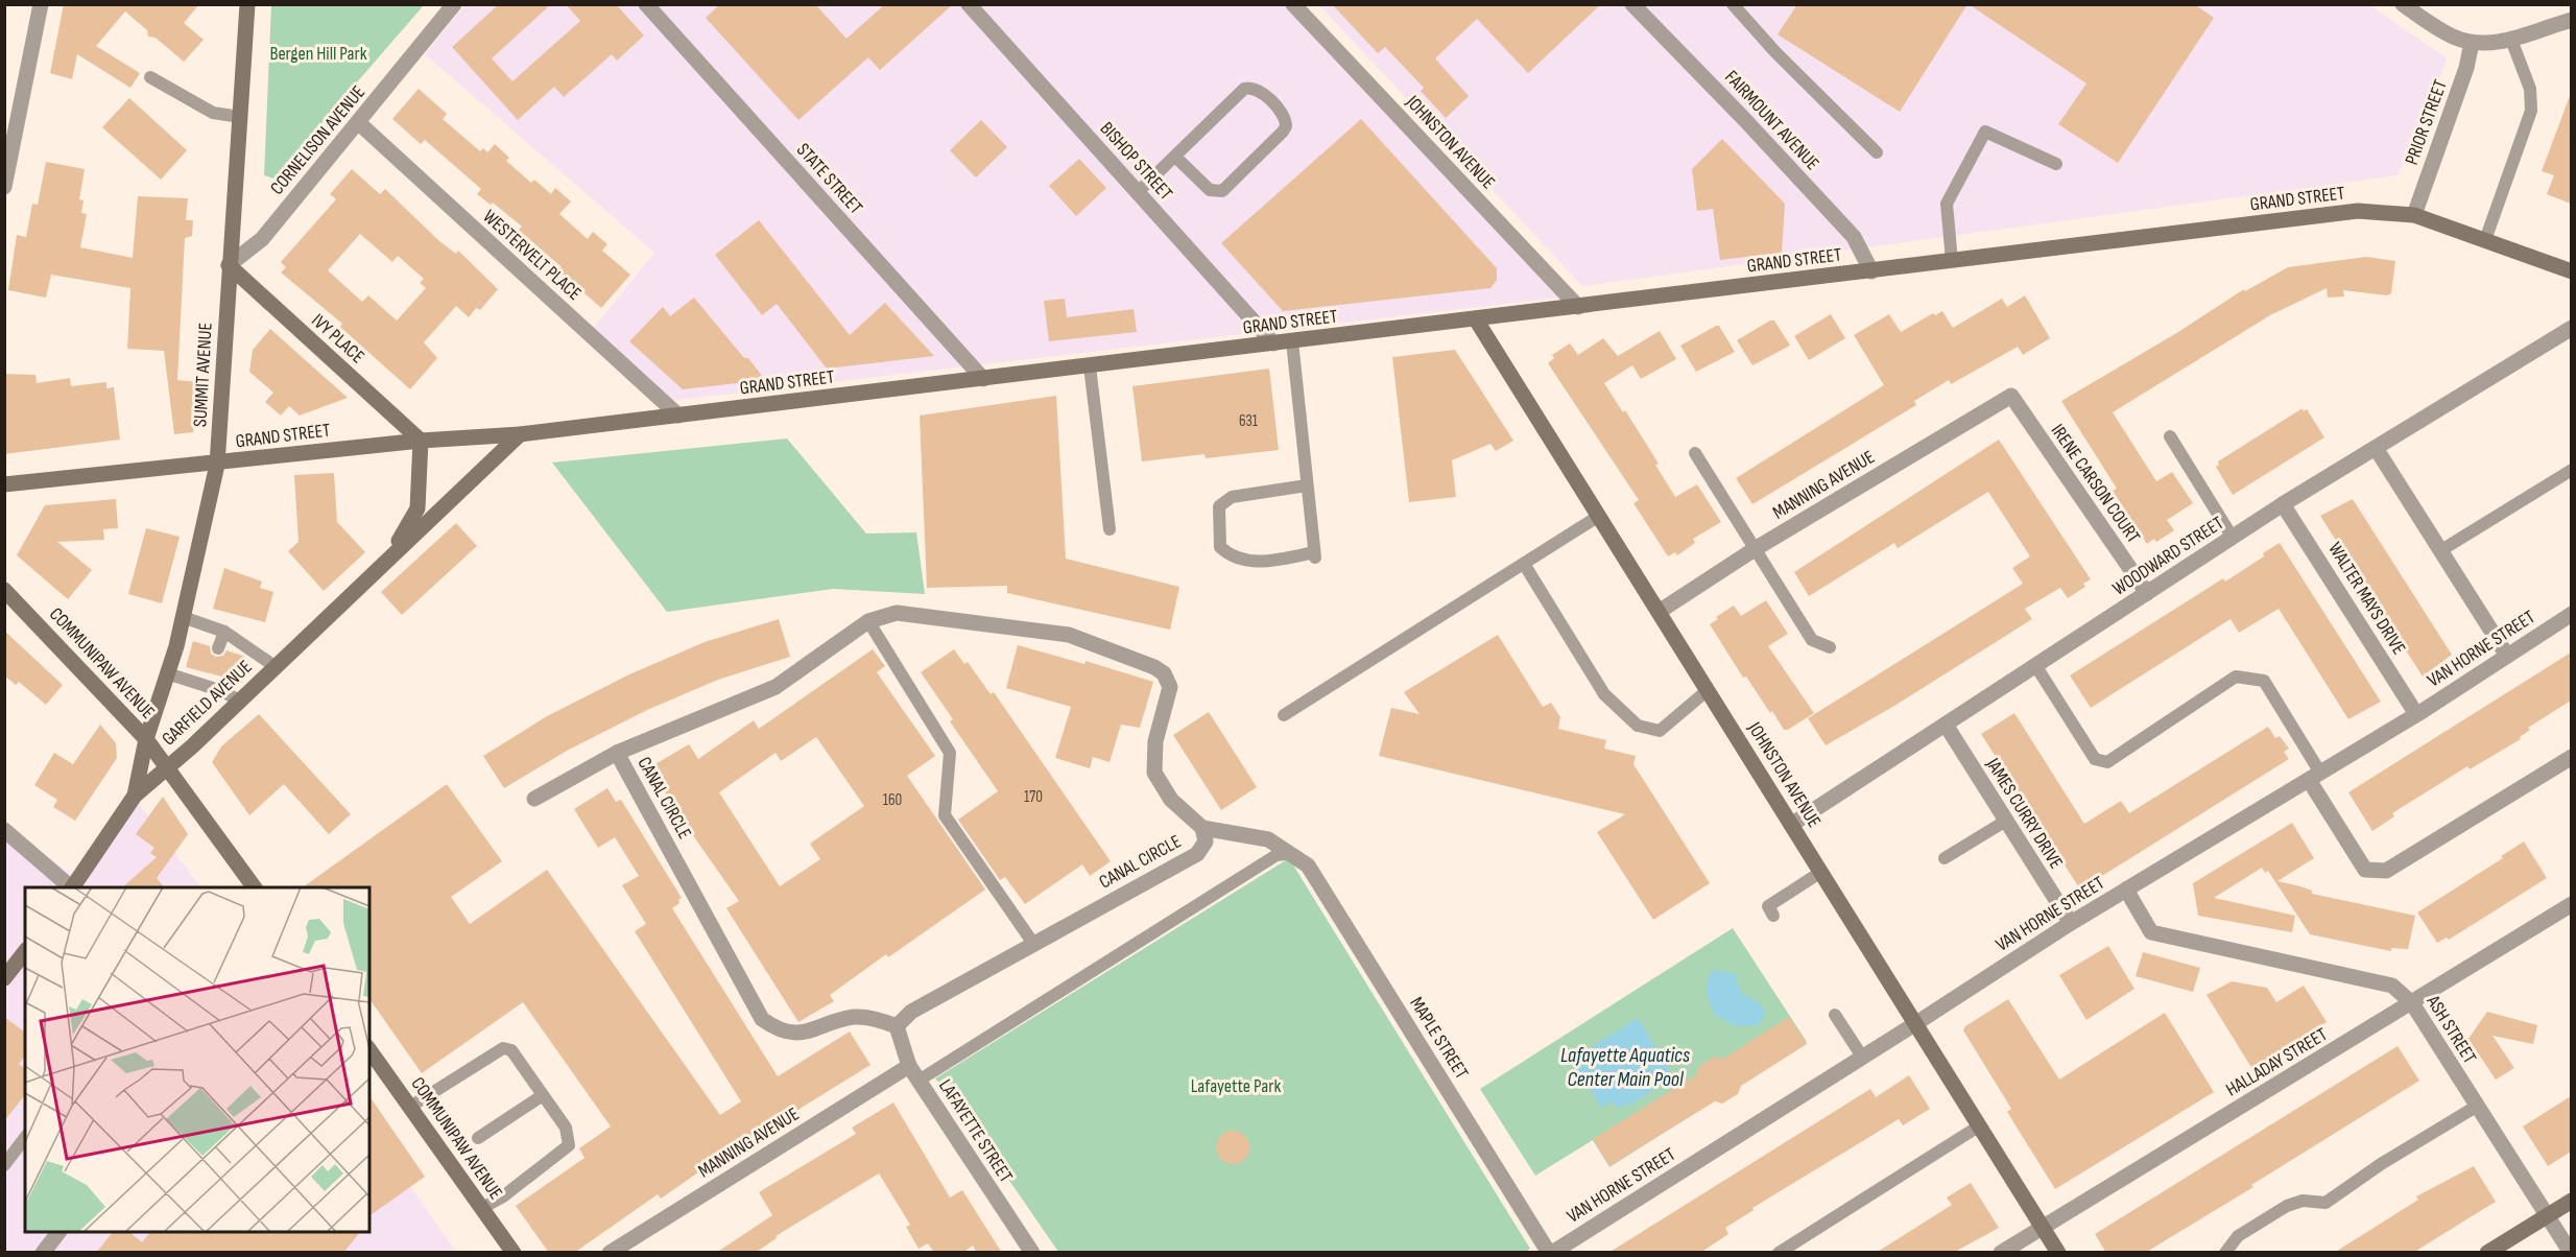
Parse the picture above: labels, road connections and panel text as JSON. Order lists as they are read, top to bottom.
{
  "streets": {
    "main road": [
      "JOHNSTON AVENUE",
      "GRAND STREET",
      "IVY PLACE",
      "SUMMIT AVENUE",
      "COMMUNIPAW AVENUE",
      "GARFIELD AVENUE"
    ],
    "street": [
      "FAIRMOUNT AVENUE",
      "PRIOR STREET",
      "CORNELISON AVENUE",
      "BISHOP STREET",
      "STATE STREET",
      "WESTERVELT PLACE",
      "IRENE CARSON COURT",
      "MANNING AVENUE",
      "WOODWARD STREET",
      "WALTER MAYS DRIVE",
      "VAN HORNE STREET",
      "CANAL CIRCLE",
      "JAMES CURRY DRIVE",
      "ASH STREET",
      "MAPLE STREET",
      "HALLADAY STREET",
      "LAFAYETTE STREET"
    ]
  },
  "crossings": [
    ["FAIRMOUNT AVENUE", "GRAND STREET"],
    ["PRIOR STREET", "GRAND STREET"],
    ["CORNELISON AVENUE", "WESTERVELT PLACE"],
    ["CORNELISON AVENUE", "IVY PLACE"],
    ["CORNELISON AVENUE", "SUMMIT AVENUE"],
    ["JOHNSTON AVENUE", "GRAND STREET"],
    ["JOHNSTON AVENUE", "MANNING AVENUE"],
    ["JOHNSTON AVENUE", "WOODWARD STREET"],
    ["JOHNSTON AVENUE", "VAN HORNE STREET"],
    ["JOHNSTON AVENUE", "HALLADAY STREET"],
    ["BISHOP STREET", "GRAND STREET"],
    ["STATE STREET", "GRAND STREET"],
    ["GRAND STREET", "WESTERVELT PLACE"],
    ["GRAND STREET", "IVY PLACE"],
    ["GRAND STREET", "SUMMIT AVENUE"],
    ["GRAND STREET", "GARFIELD AVENUE"],
    ["IVY PLACE", "SUMMIT AVENUE"],
    ["IVY PLACE", "GARFIELD AVENUE"],
    ["SUMMIT AVENUE", "COMMUNIPAW AVENUE"],
    ["SUMMIT AVENUE", "GARFIELD AVENUE"],
    ["IRENE CARSON COURT", "MANNING AVENUE"],
    ["IRENE CARSON COURT", "WOODWARD STREET"],
    ["MANNING AVENUE", "LAFAYETTE STREET"],
    ["WOODWARD STREET", "WALTER MAYS DRIVE"],
    ["WOODWARD STREET", "JAMES CURRY DRIVE"],
    ["WALTER MAYS DRIVE", "VAN HORNE STREET"],
    ["VAN HORNE STREET", "JAMES CURRY DRIVE"],
    ["VAN HORNE STREET", "ASH STREET"],
    ["VAN HORNE STREET", "MAPLE STREET"],
    ["COMMUNIPAW AVENUE", "GARFIELD AVENUE"],
    ["CANAL CIRCLE", "MAPLE STREET"],
    ["CANAL CIRCLE", "LAFAYETTE STREET"],
    ["ASH STREET", "HALLADAY STREET"]
  ],
  "water": ["Lafayette Aquatics Center Main Pool"],
  "parks": ["Bergen Hill Park", "Lafayette Park"],
  "house_numbers": ["631", "170", "160"]
}
